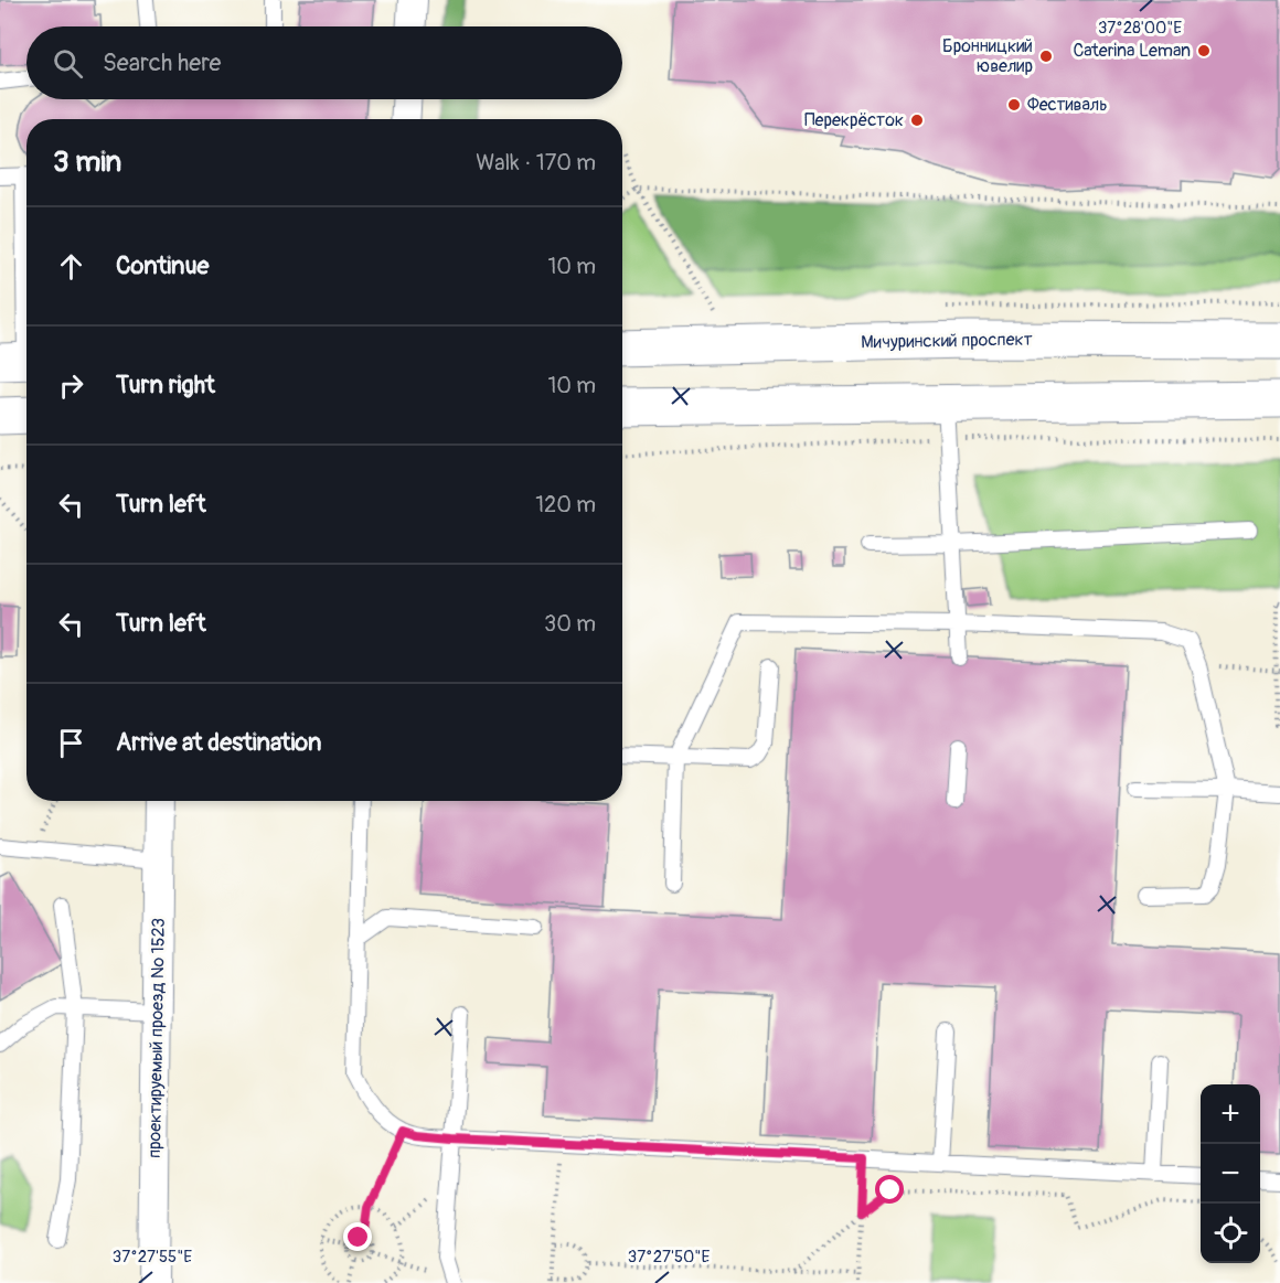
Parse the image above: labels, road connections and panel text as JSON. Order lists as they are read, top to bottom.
{
  "streets": {
    "main road": ["Мичуринский проспект"],
    "street": ["проектируемый проезд № 1523"]
  },
  "places": [
    "Caterina Leman",
    "Бронницкий ювелир",
    "Фестиваль",
    "Перекрёсток"
  ],
  "page": {
    "search": "Search here",
    "heading": ["3 min", "Walk · 170 m"],
    "list": [
      ["Continue", "10 m"],
      ["Turn right", "10 m"],
      ["Turn left", "120 m"],
      ["Turn left", "30 m"],
      "Arrive at destination"
    ],
    "map_buttons": ["+", "−"]
  },
  "coordinates": ["37°28'00\"E", "37°27'55\"E", "37°27'50\"E"]
}
